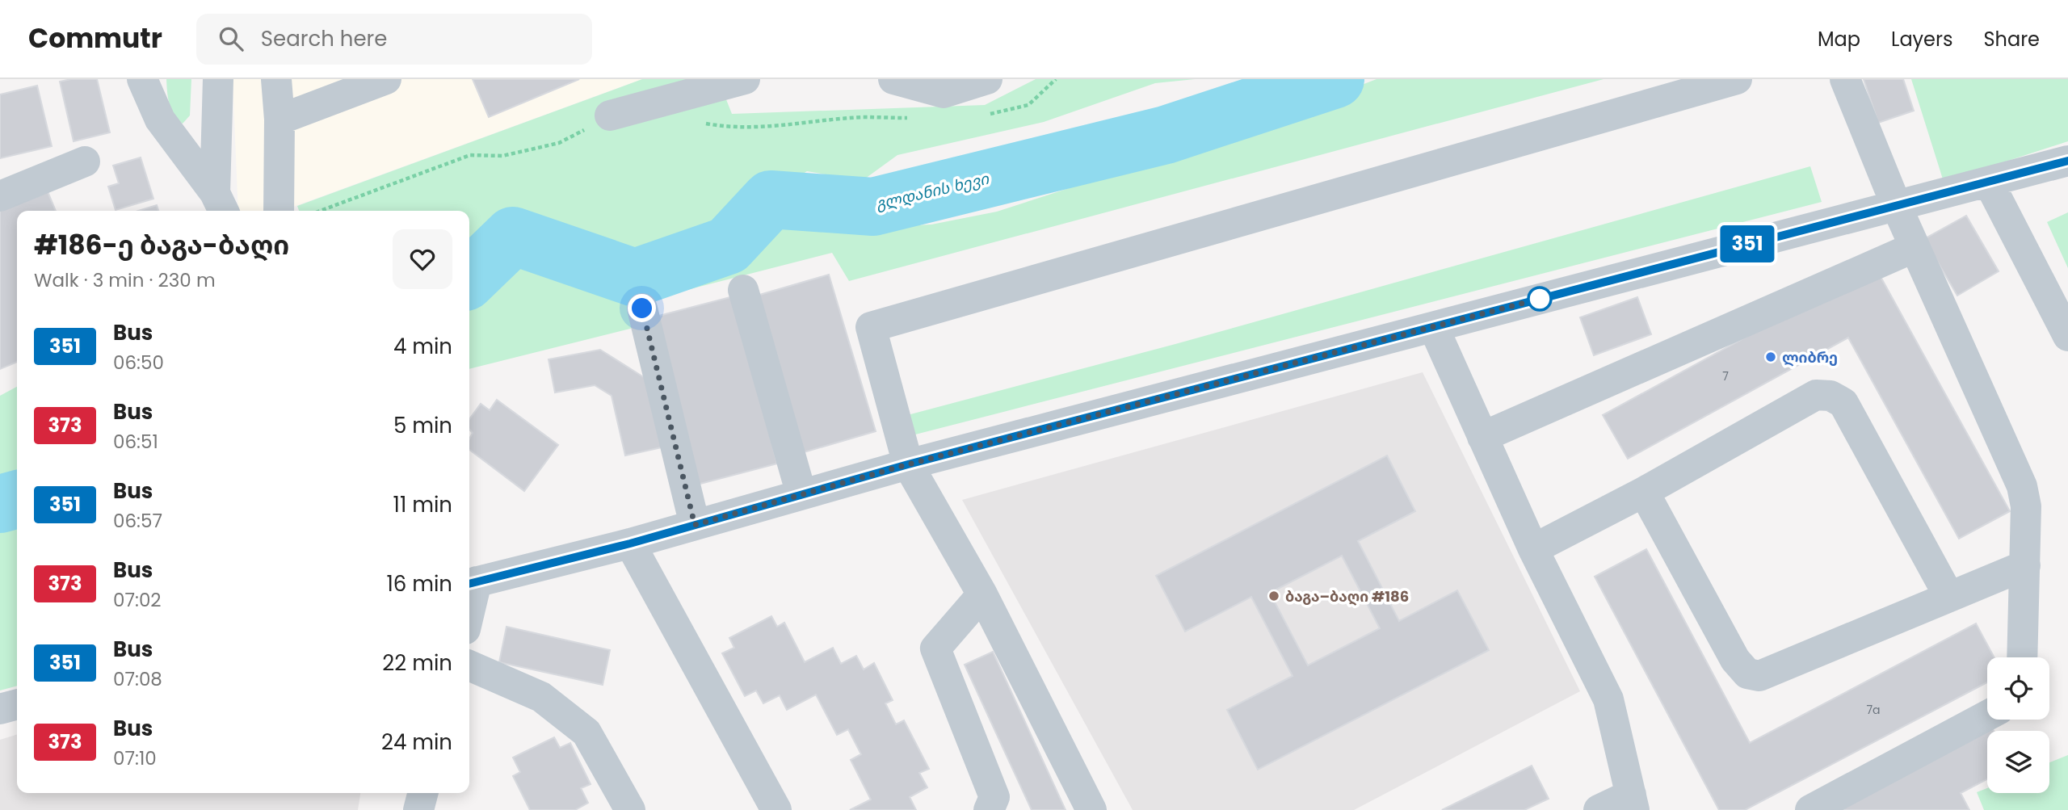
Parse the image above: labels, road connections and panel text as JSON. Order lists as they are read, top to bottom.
{
  "water": ["გლდანის ხევი"],
  "places": ["ლიბრე", "ბაგა–ბაღი #186"],
  "lines": ["bus line 351"],
  "house_numbers": ["7", "7a"],
  "page": {
    "header": "Commutr",
    "search": "Search here",
    "nav": ["Map", "Layers", "Share"],
    "on_map": "351",
    "heading": ["#186-ე ბაგა-ბაღი", "Walk · 3 min · 230 m"],
    "list": [
      {
        "mark": "351",
        "name": "Bus",
        "note": "06:50",
        "value": "4 min"
      },
      {
        "mark": "373",
        "name": "Bus",
        "note": "06:51",
        "value": "5 min"
      },
      {
        "mark": "351",
        "name": "Bus",
        "note": "06:57",
        "value": "11 min"
      },
      {
        "mark": "373",
        "name": "Bus",
        "note": "07:02",
        "value": "16 min"
      },
      {
        "mark": "351",
        "name": "Bus",
        "note": "07:08",
        "value": "22 min"
      },
      {
        "mark": "373",
        "name": "Bus",
        "note": "07:10",
        "value": "24 min"
      }
    ]
  }
}
